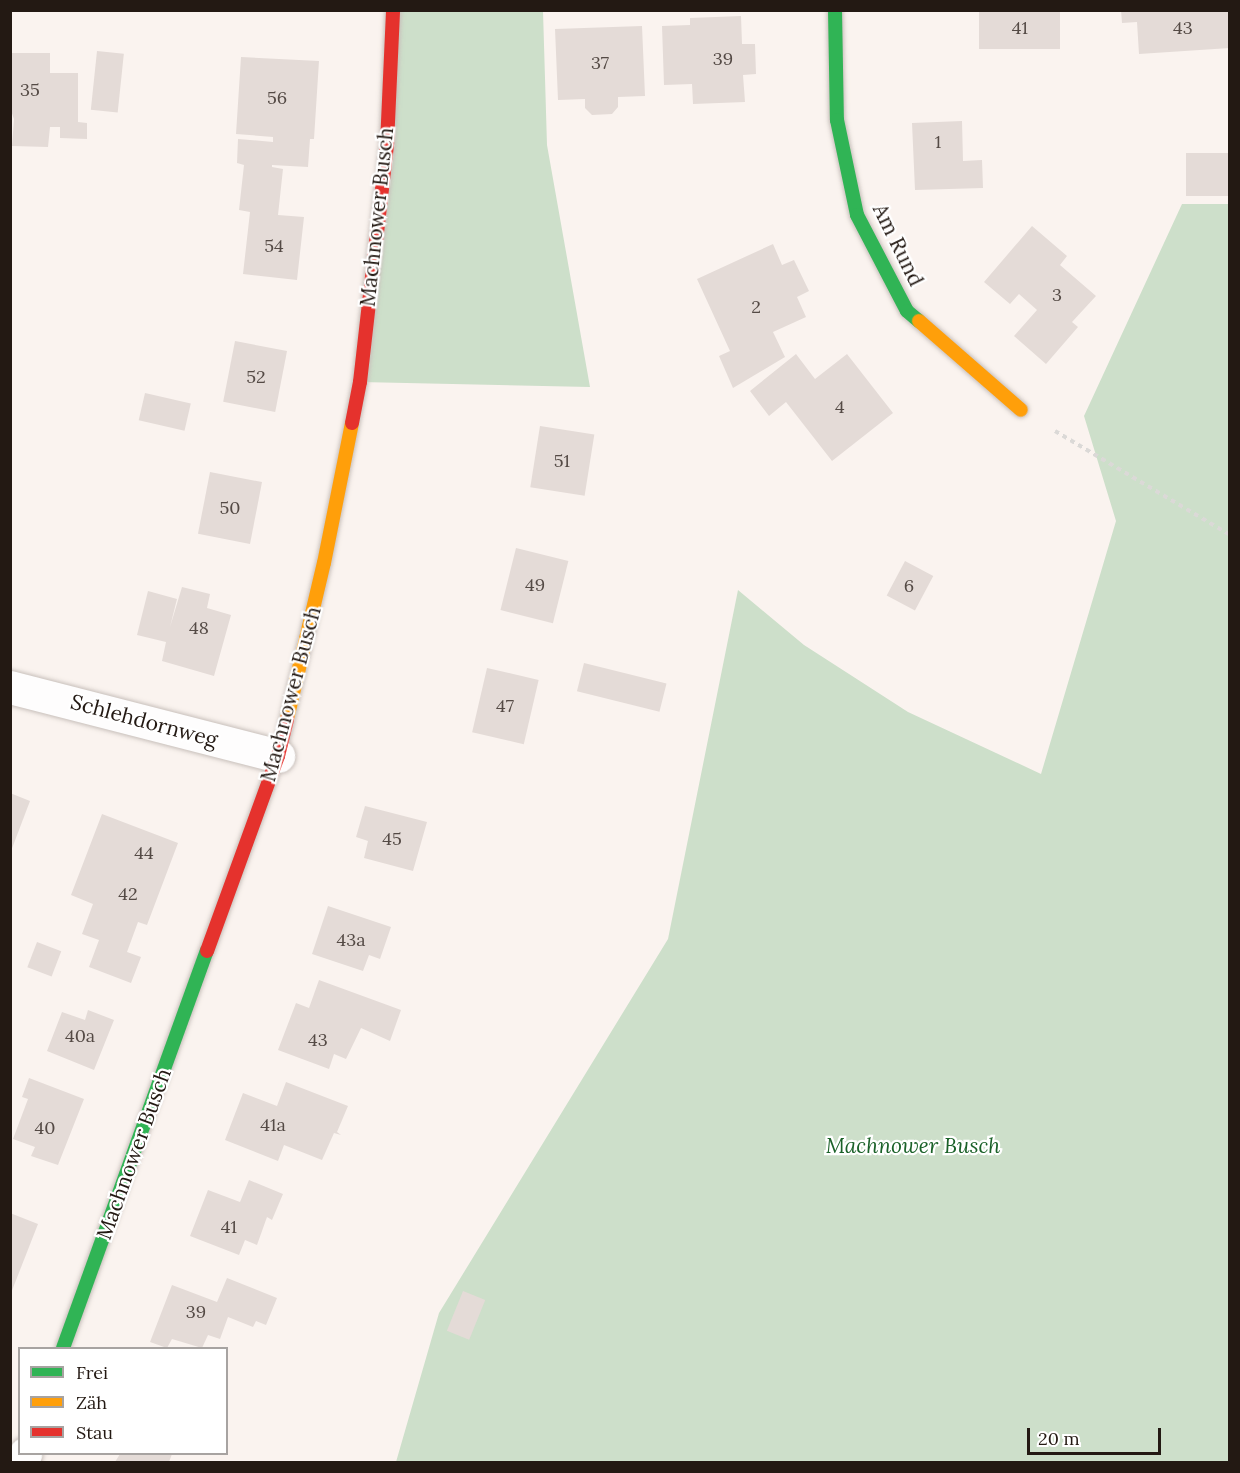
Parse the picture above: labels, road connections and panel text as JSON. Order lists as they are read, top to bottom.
{
  "streets": {
    "street": ["Machnower Busch", "Am Rund", "Schlehdornweg"]
  },
  "crossings": [
    ["Machnower Busch", "Schlehdornweg"]
  ],
  "parks": ["Machnower Busch"],
  "house_numbers": [
    "41",
    "43",
    "39",
    "37",
    "35",
    "56",
    "1",
    "54",
    "3",
    "2",
    "52",
    "4",
    "51",
    "50",
    "49",
    "6",
    "48",
    "47",
    "45",
    "44",
    "42",
    "43a",
    "40a",
    "43",
    "41a",
    "40",
    "41",
    "39"
  ],
  "legend": ["Frei", "Zäh", "Stau"],
  "scale_bar": "20 m"
}
